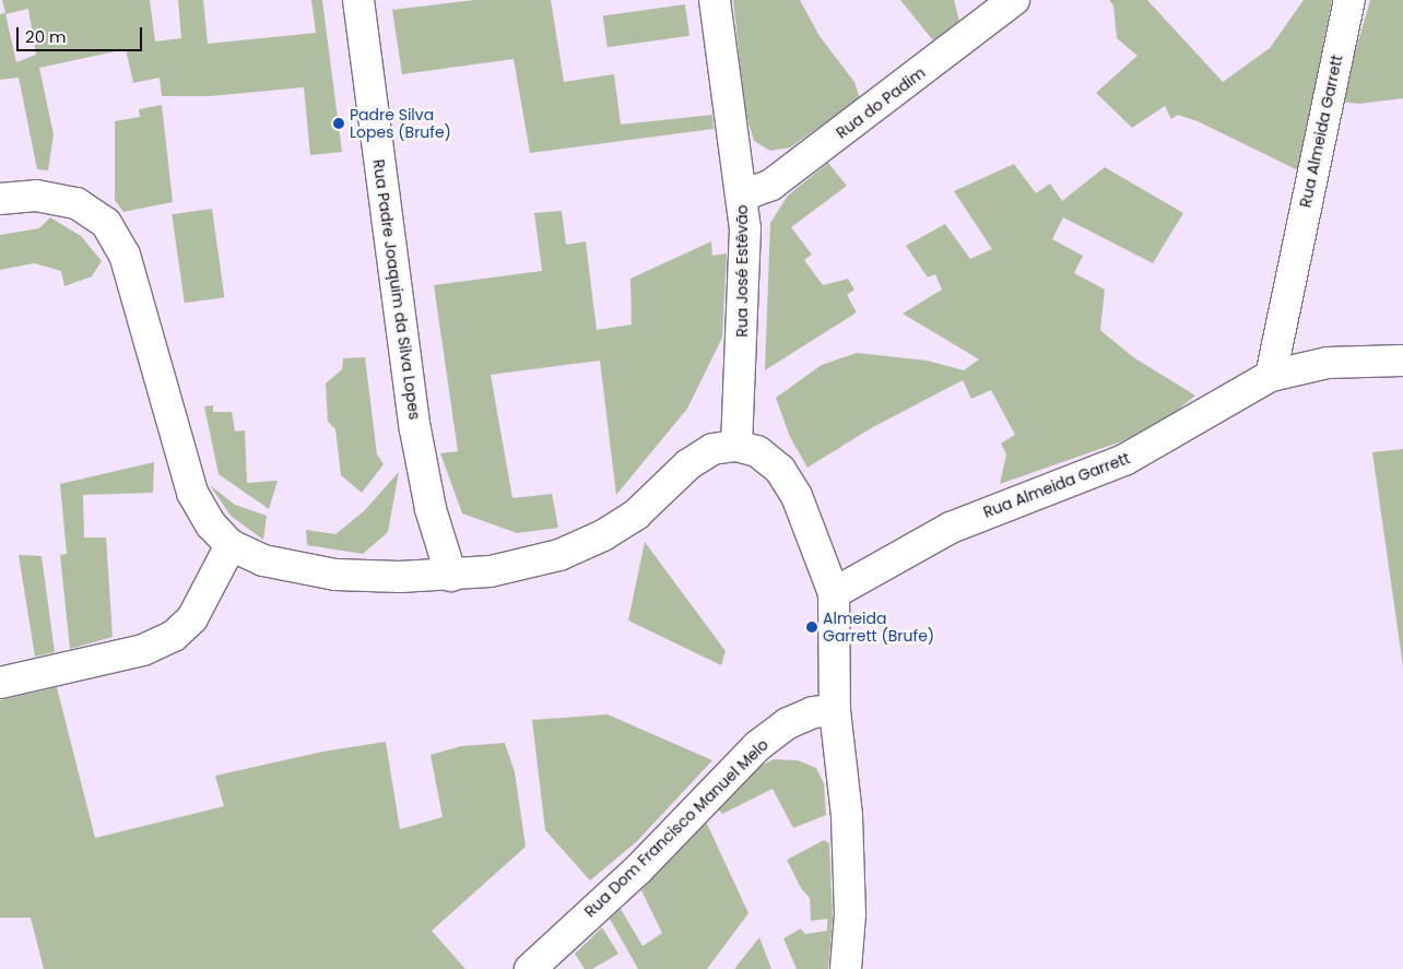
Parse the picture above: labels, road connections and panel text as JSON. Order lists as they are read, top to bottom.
{
  "streets": {
    "street": [
      "Rua do Padim",
      "Rua Almeida Garrett",
      "Rua José Estêvão",
      "Rua Padre Joaquim da Silva Lopes",
      "Rua Dom Francisco Manuel Melo"
    ]
  },
  "crossings": [
    ["Rua do Padim", "Rua José Estêvão"]
  ],
  "places": ["Padre Silva Lopes (Brufe)", "Almeida Garrett (Brufe)"],
  "scale_bar": "20 m"
}
